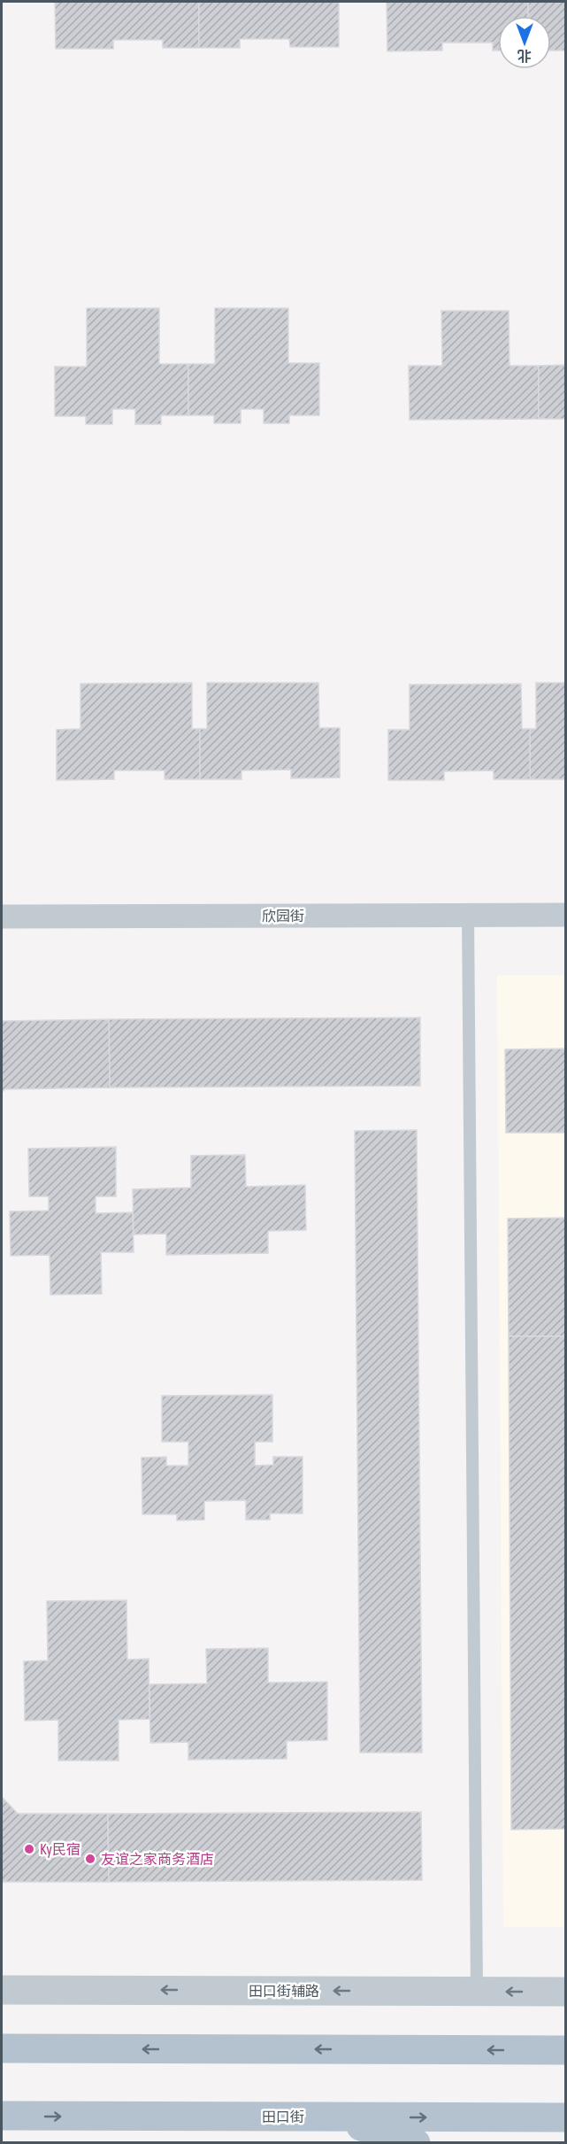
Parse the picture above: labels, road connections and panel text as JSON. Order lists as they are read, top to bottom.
{
  "streets": {
    "main road": ["田口街"],
    "street": ["欣园街", "田口街辅路"]
  },
  "one_way": ["田口街辅路"],
  "places": ["Ky民宿", "友谊之家商务酒店"],
  "north": "bottom"
}
